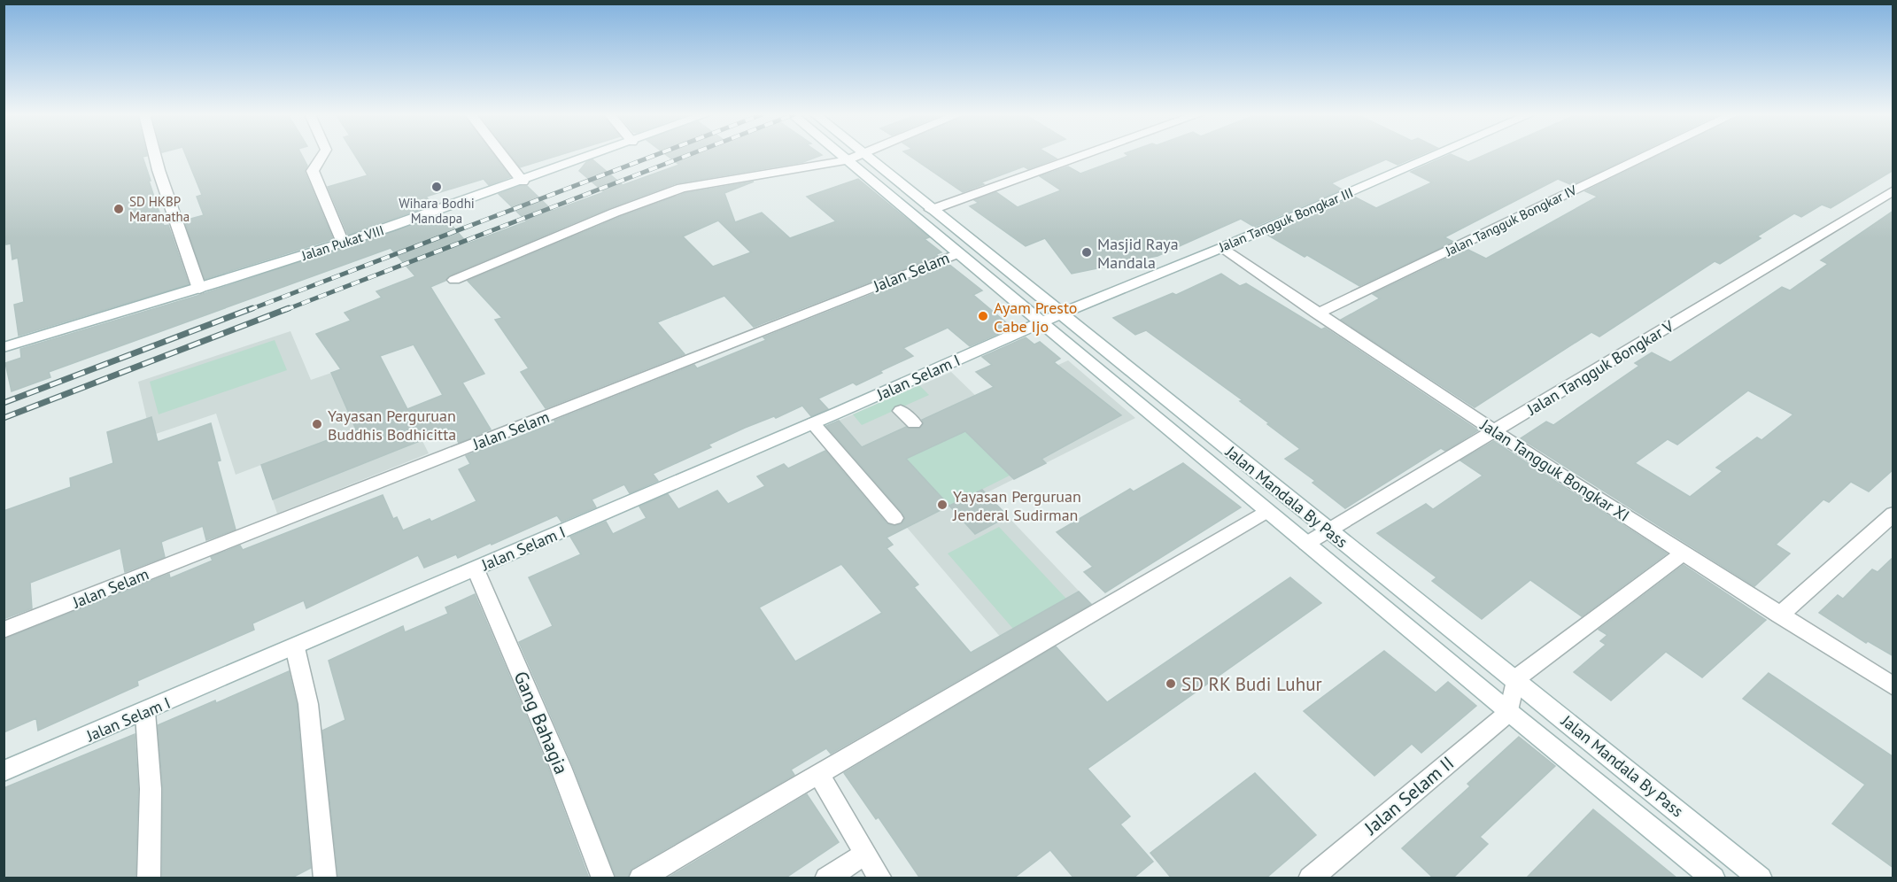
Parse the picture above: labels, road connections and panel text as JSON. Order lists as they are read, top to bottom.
{
  "streets": {
    "street": [
      "Jalan Tangguk Bongkar III",
      "Jalan Tangguk Bongkar IV",
      "Jalan Pukat VIII",
      "Jalan Selam",
      "Jalan Tangguk Bongkar V",
      "Jalan Selam I",
      "Jalan Tangguk Bongkar XI",
      "Jalan Mandala By Pass",
      "Gang Bahagia",
      "Jalan Selam II"
    ]
  },
  "crossings": [
    ["Jalan Tangguk Bongkar III", "Jalan Selam I"],
    ["Jalan Tangguk Bongkar III", "Jalan Tangguk Bongkar XI"],
    ["Jalan Tangguk Bongkar III", "Jalan Mandala By Pass"],
    ["Jalan Tangguk Bongkar IV", "Jalan Tangguk Bongkar XI"],
    ["Jalan Selam", "Jalan Mandala By Pass"],
    ["Jalan Tangguk Bongkar V", "Jalan Tangguk Bongkar XI"],
    ["Jalan Tangguk Bongkar V", "Jalan Mandala By Pass"],
    ["Jalan Selam I", "Jalan Mandala By Pass"],
    ["Jalan Selam I", "Gang Bahagia"],
    ["Jalan Mandala By Pass", "Jalan Selam II"]
  ],
  "places": [
    "Wihara Bodhi Mandapa",
    "SD HKBP Maranatha",
    "Masjid Raya Mandala",
    "Ayam Presto Cabe Ijo",
    "Yayasan Perguruan Buddhis Bodhicitta",
    "Yayasan Perguruan Jenderal Sudirman",
    "SD RK Budi Luhur"
  ]
}
